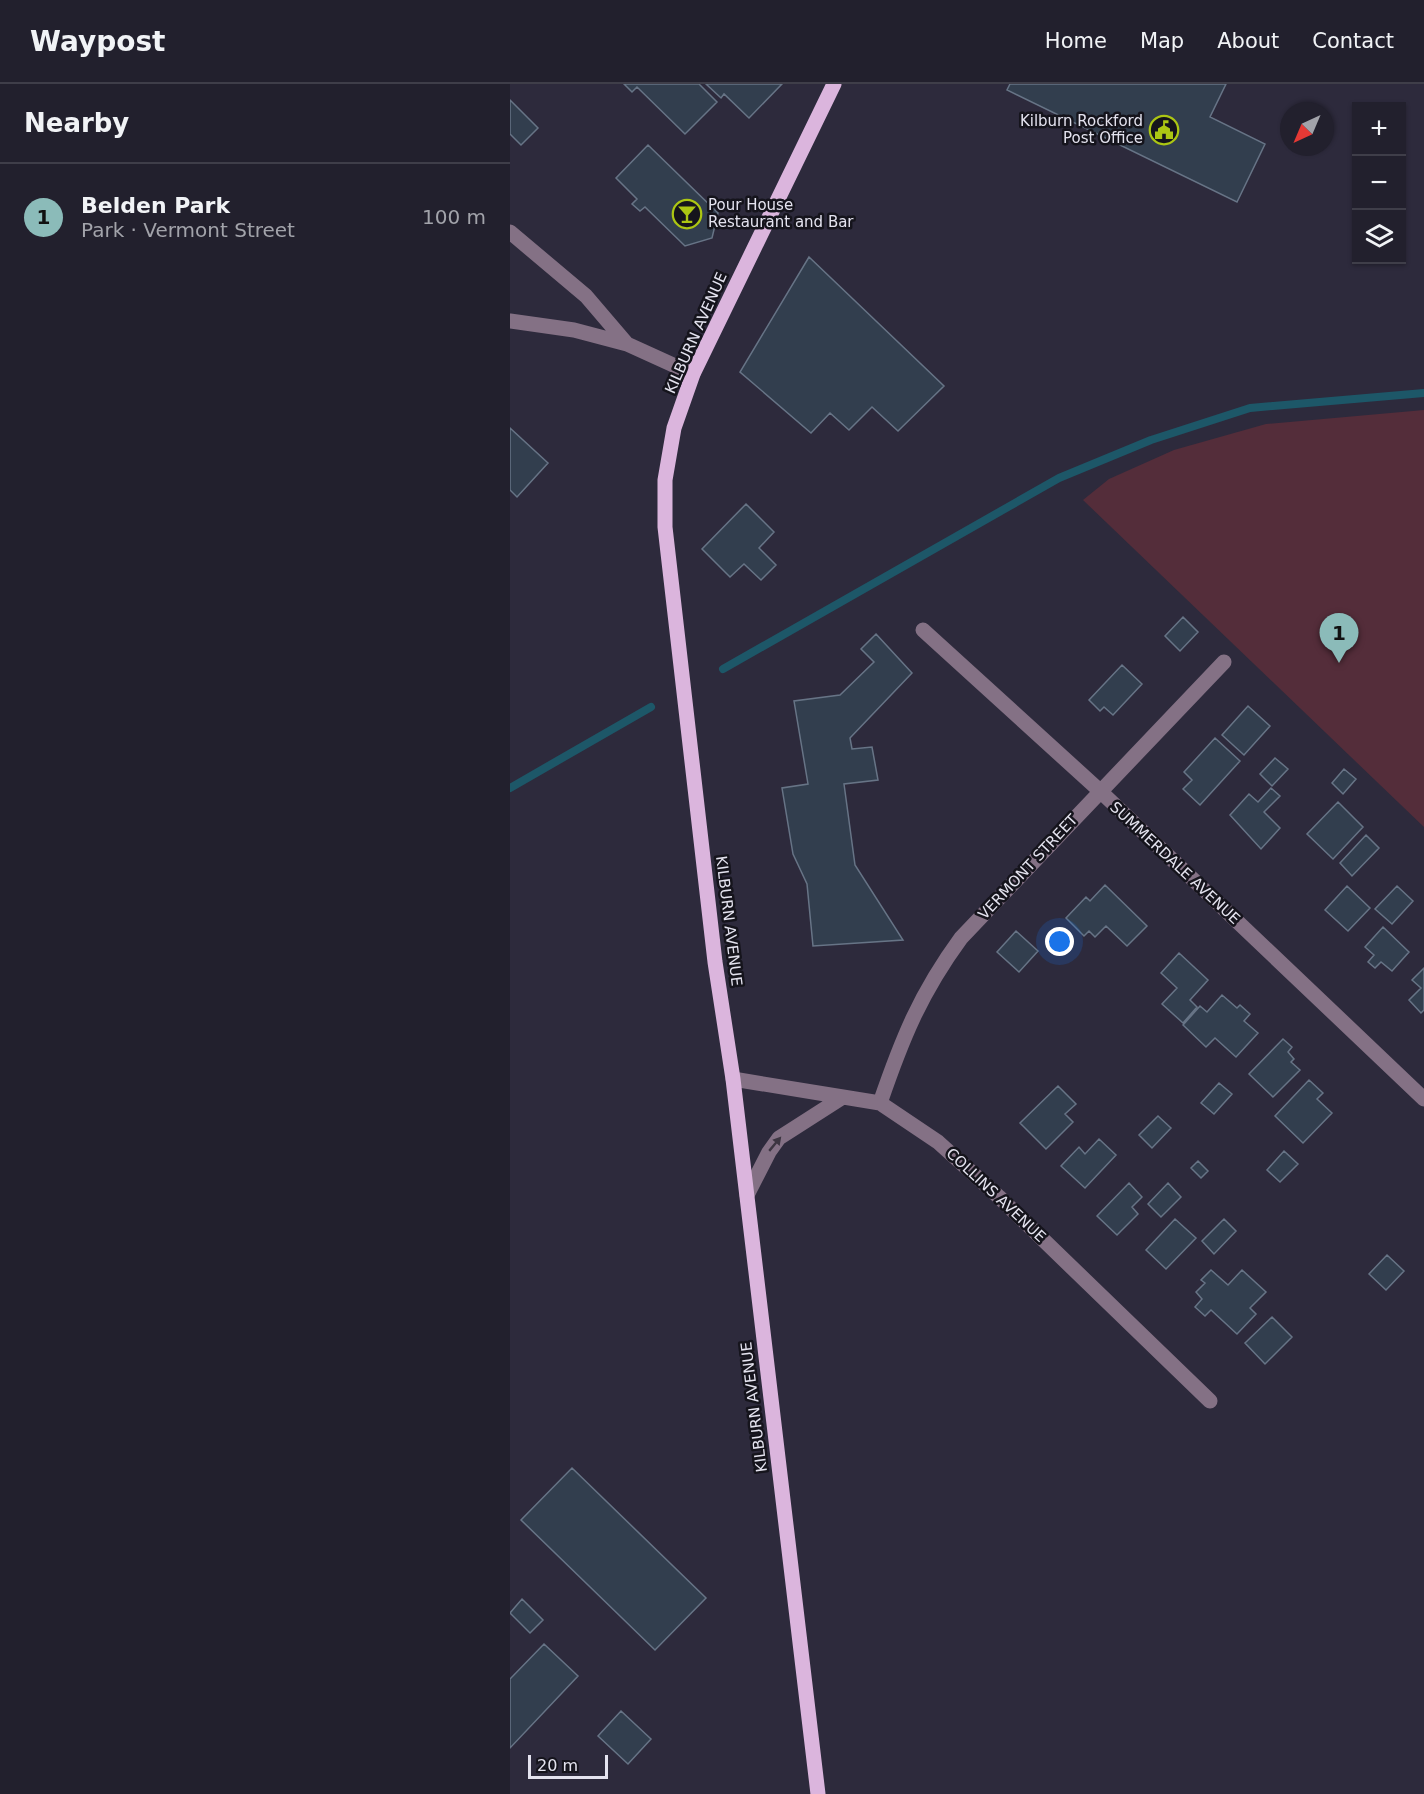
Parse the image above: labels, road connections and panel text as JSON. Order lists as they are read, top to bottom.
{
  "streets": {
    "main road": ["KILBURN AVENUE"],
    "street": ["SUMMERDALE AVENUE", "VERMONT STREET", "COLLINS AVENUE"]
  },
  "crossings": [
    ["KILBURN AVENUE", "COLLINS AVENUE"],
    ["SUMMERDALE AVENUE", "VERMONT STREET"],
    ["VERMONT STREET", "COLLINS AVENUE"]
  ],
  "places": {
    "public building": ["Kilburn Rockford Post Office"],
    "bar": ["Pour House Restaurant and Bar"]
  },
  "scale_bar": "20 m",
  "north": "bottom left",
  "page": {
    "header": "Waypost",
    "nav": [
      "Home",
      "Map",
      "About",
      "Contact"
    ],
    "heading": "Nearby",
    "map_buttons": ["+", "−"],
    "list": [
      {
        "mark": "1",
        "name": "Belden Park",
        "note": "Park · Vermont Street",
        "value": "100 m"
      }
    ],
    "pins": "1",
    "scale": "20 m"
  }
}
